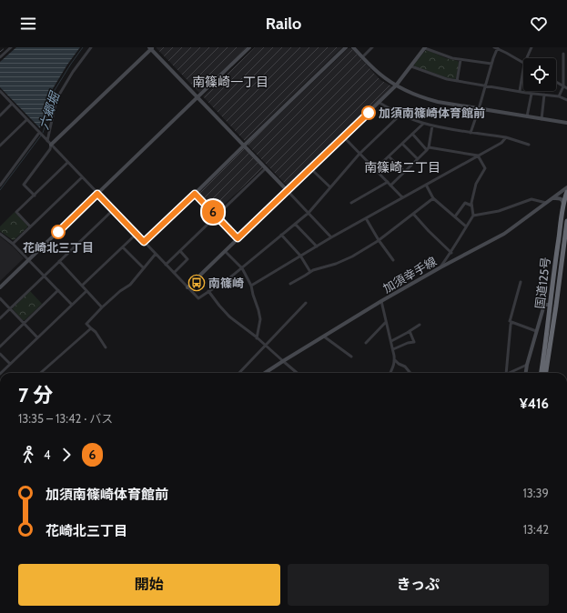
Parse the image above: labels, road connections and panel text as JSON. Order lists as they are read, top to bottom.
{
  "streets": {
    "highway": ["国道125号"],
    "street": ["加須幸手線"]
  },
  "districts": ["南篠崎一丁目", "南篠崎二丁目"],
  "water": ["六郷堀"],
  "places": {
    "other": ["加須南篠崎体育館前", "花崎北三丁目"],
    "bus stop": ["南篠崎"]
  },
  "lines": ["bus line 6"],
  "page": {
    "header": "Railo",
    "on_map": "6",
    "heading": ["7 分", "13:35 – 13:42 · バス", "¥416"],
    "legs": ["4", "6"],
    "list": [
      {
        "name": "加須南篠崎体育館前",
        "value": "13:39"
      },
      {
        "name": "花崎北三丁目",
        "value": "13:42"
      }
    ],
    "buttons": ["開始", "きっぷ"]
  }
}
